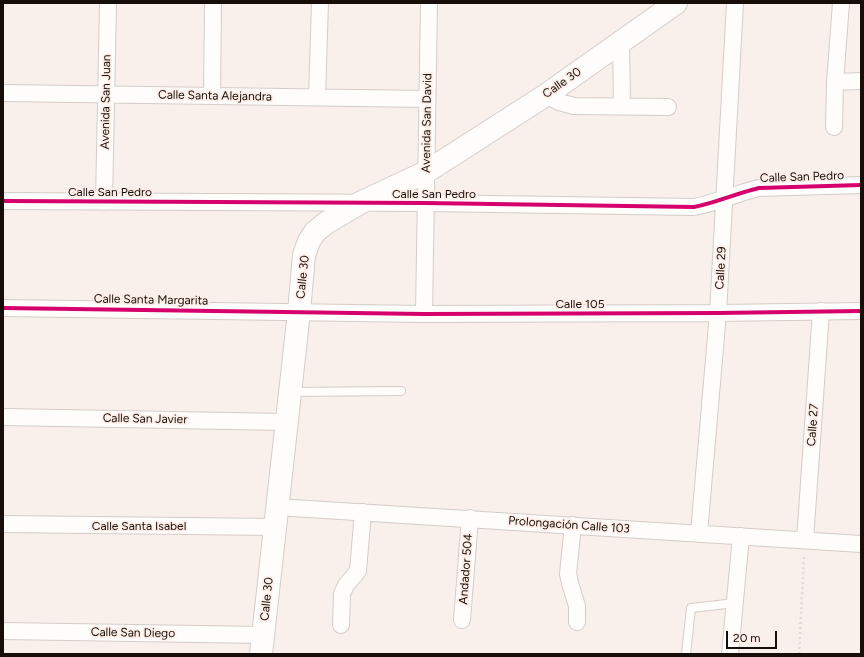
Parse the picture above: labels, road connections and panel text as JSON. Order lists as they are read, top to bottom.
{
  "streets": {
    "street": [
      "Calle 30",
      "Calle Santa Alejandra",
      "Avenida San Juan",
      "Avenida San David",
      "Calle San Pedro",
      "Calle 29",
      "Calle Santa Margarita",
      "Calle 105",
      "Calle San Javier",
      "Calle 27",
      "Prolongación Calle 103",
      "Calle Santa Isabel",
      "Andador 504",
      "Calle San Diego"
    ]
  },
  "crossings": [
    ["Calle 30", "Avenida San David"],
    ["Calle 30", "Calle San Pedro"],
    ["Calle 30", "Calle Santa Margarita"],
    ["Calle 30", "Calle 105"],
    ["Calle 30", "Calle San Javier"],
    ["Calle 30", "Prolongación Calle 103"],
    ["Calle 30", "Calle Santa Isabel"],
    ["Calle 30", "Calle San Diego"],
    ["Calle Santa Alejandra", "Avenida San Juan"],
    ["Calle Santa Alejandra", "Avenida San David"],
    ["Avenida San Juan", "Calle San Pedro"],
    ["Avenida San David", "Calle San Pedro"],
    ["Avenida San David", "Calle 105"],
    ["Calle San Pedro", "Calle 29"],
    ["Calle 29", "Calle 105"],
    ["Calle 29", "Prolongación Calle 103"],
    ["Calle Santa Margarita", "Calle 105"],
    ["Calle 105", "Calle 27"],
    ["Calle 27", "Prolongación Calle 103"],
    ["Prolongación Calle 103", "Calle Santa Isabel"],
    ["Prolongación Calle 103", "Andador 504"]
  ],
  "scale_bar": "20 m"
}
